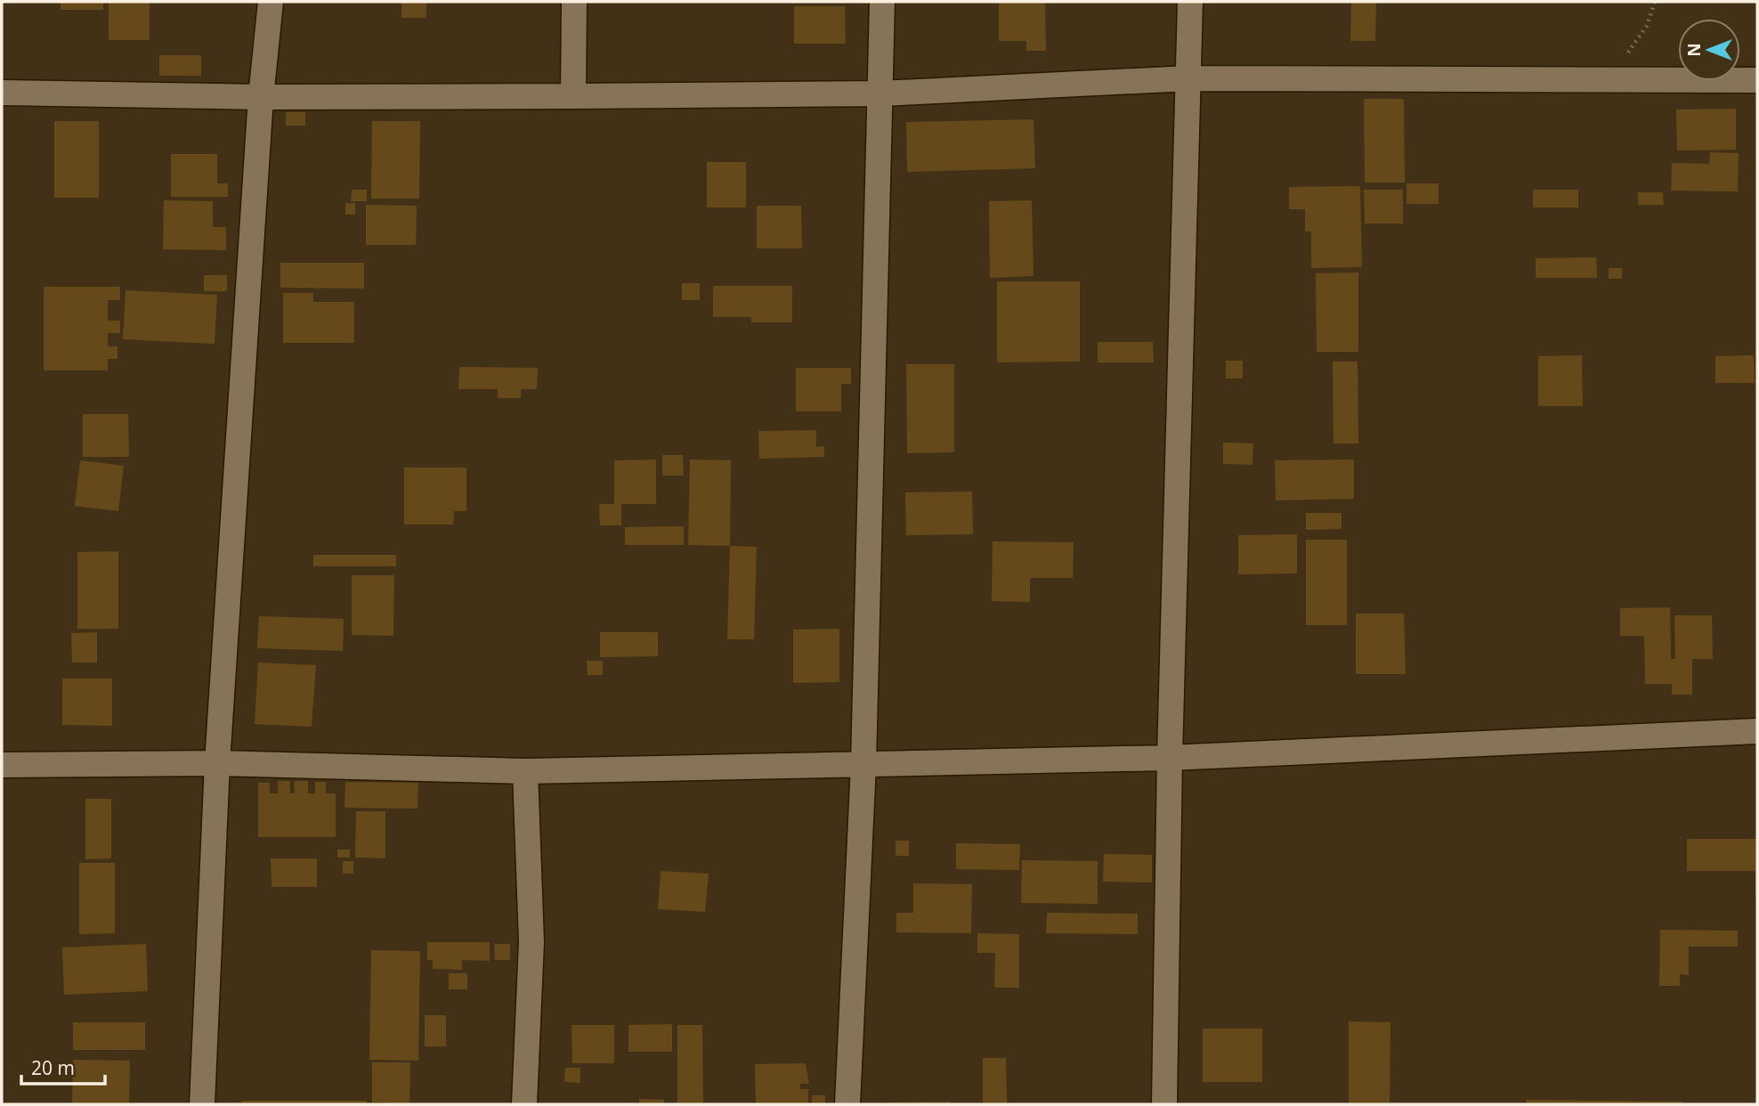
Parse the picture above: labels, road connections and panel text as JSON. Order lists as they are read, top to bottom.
{
  "scale_bar": "20 m",
  "north": "left"
}
